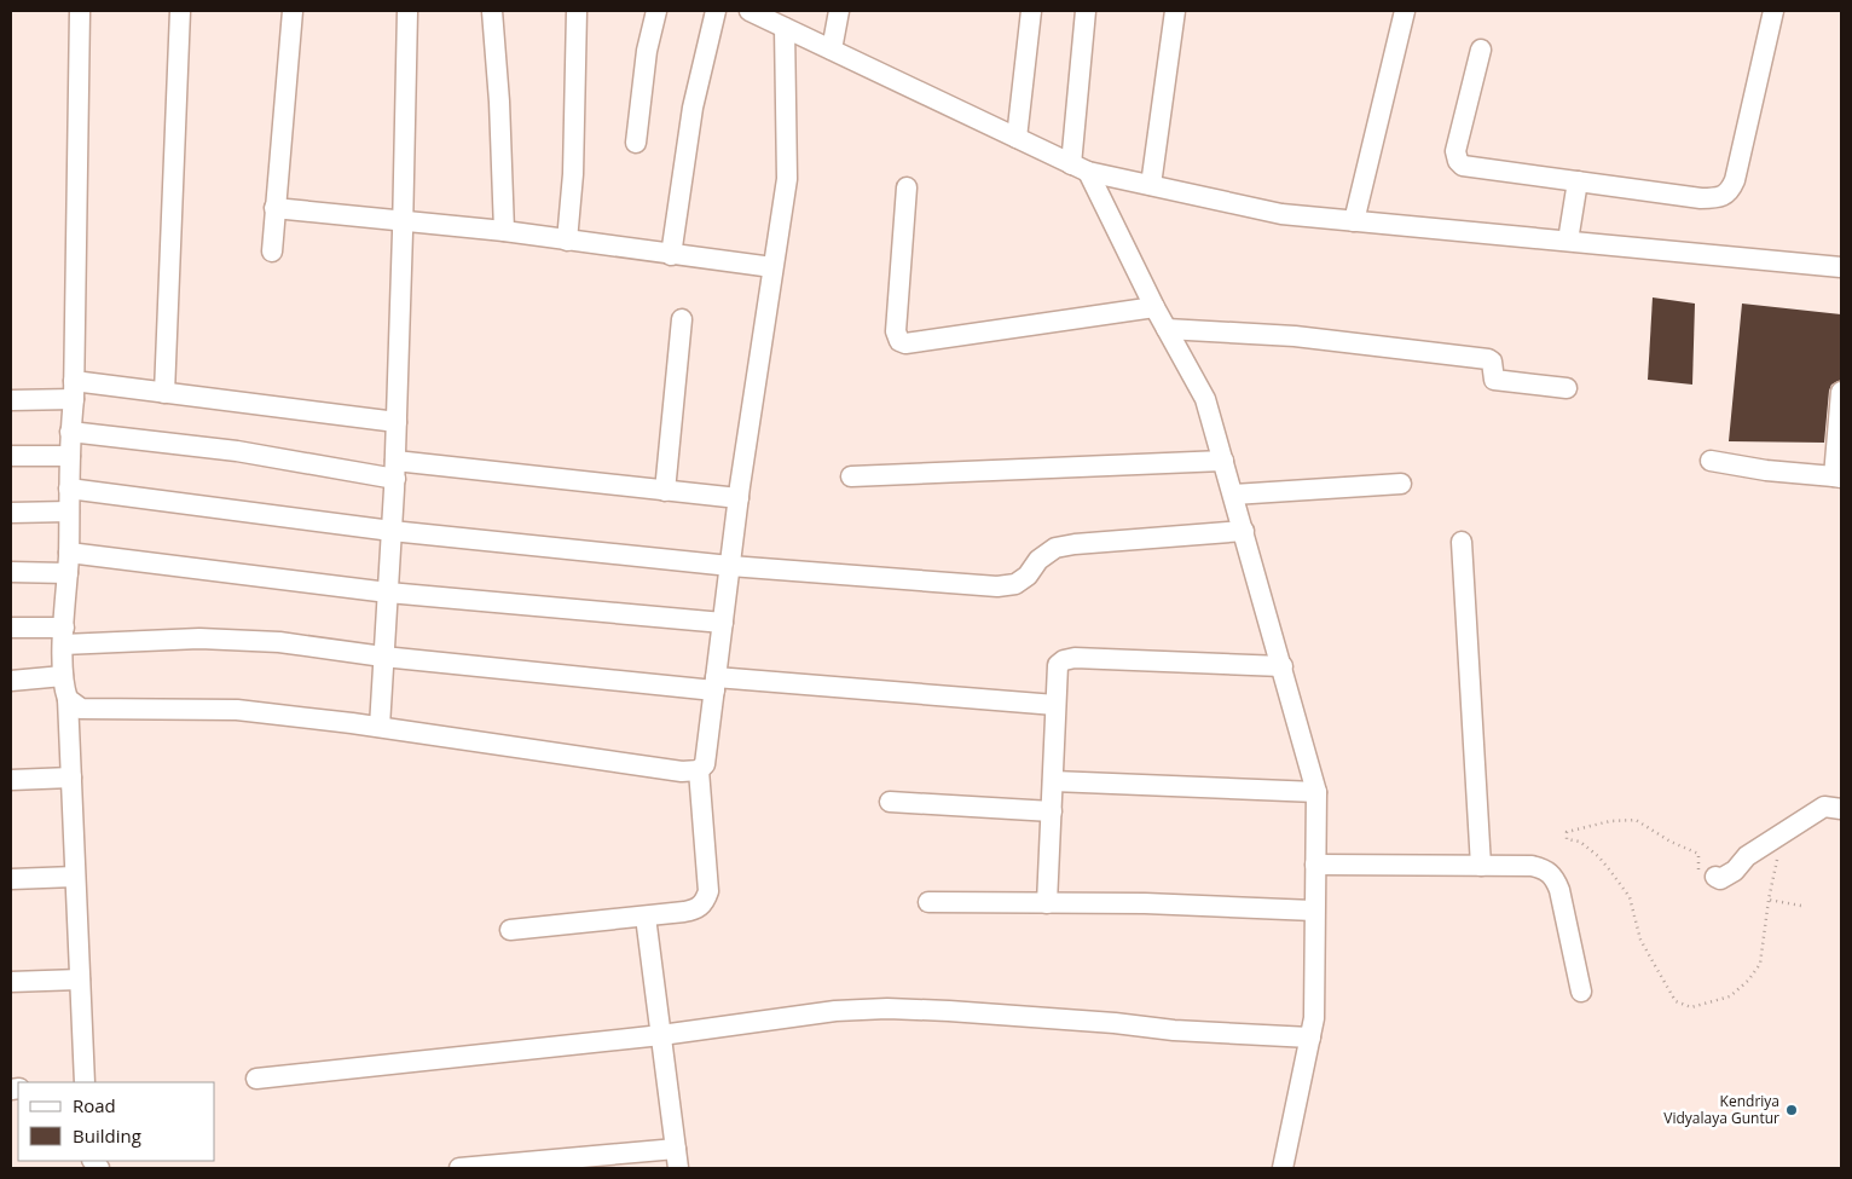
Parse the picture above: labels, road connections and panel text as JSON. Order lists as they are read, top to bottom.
{
  "places": ["Kendriya Vidyalaya Guntur"],
  "legend": ["Road", "Building"]
}
